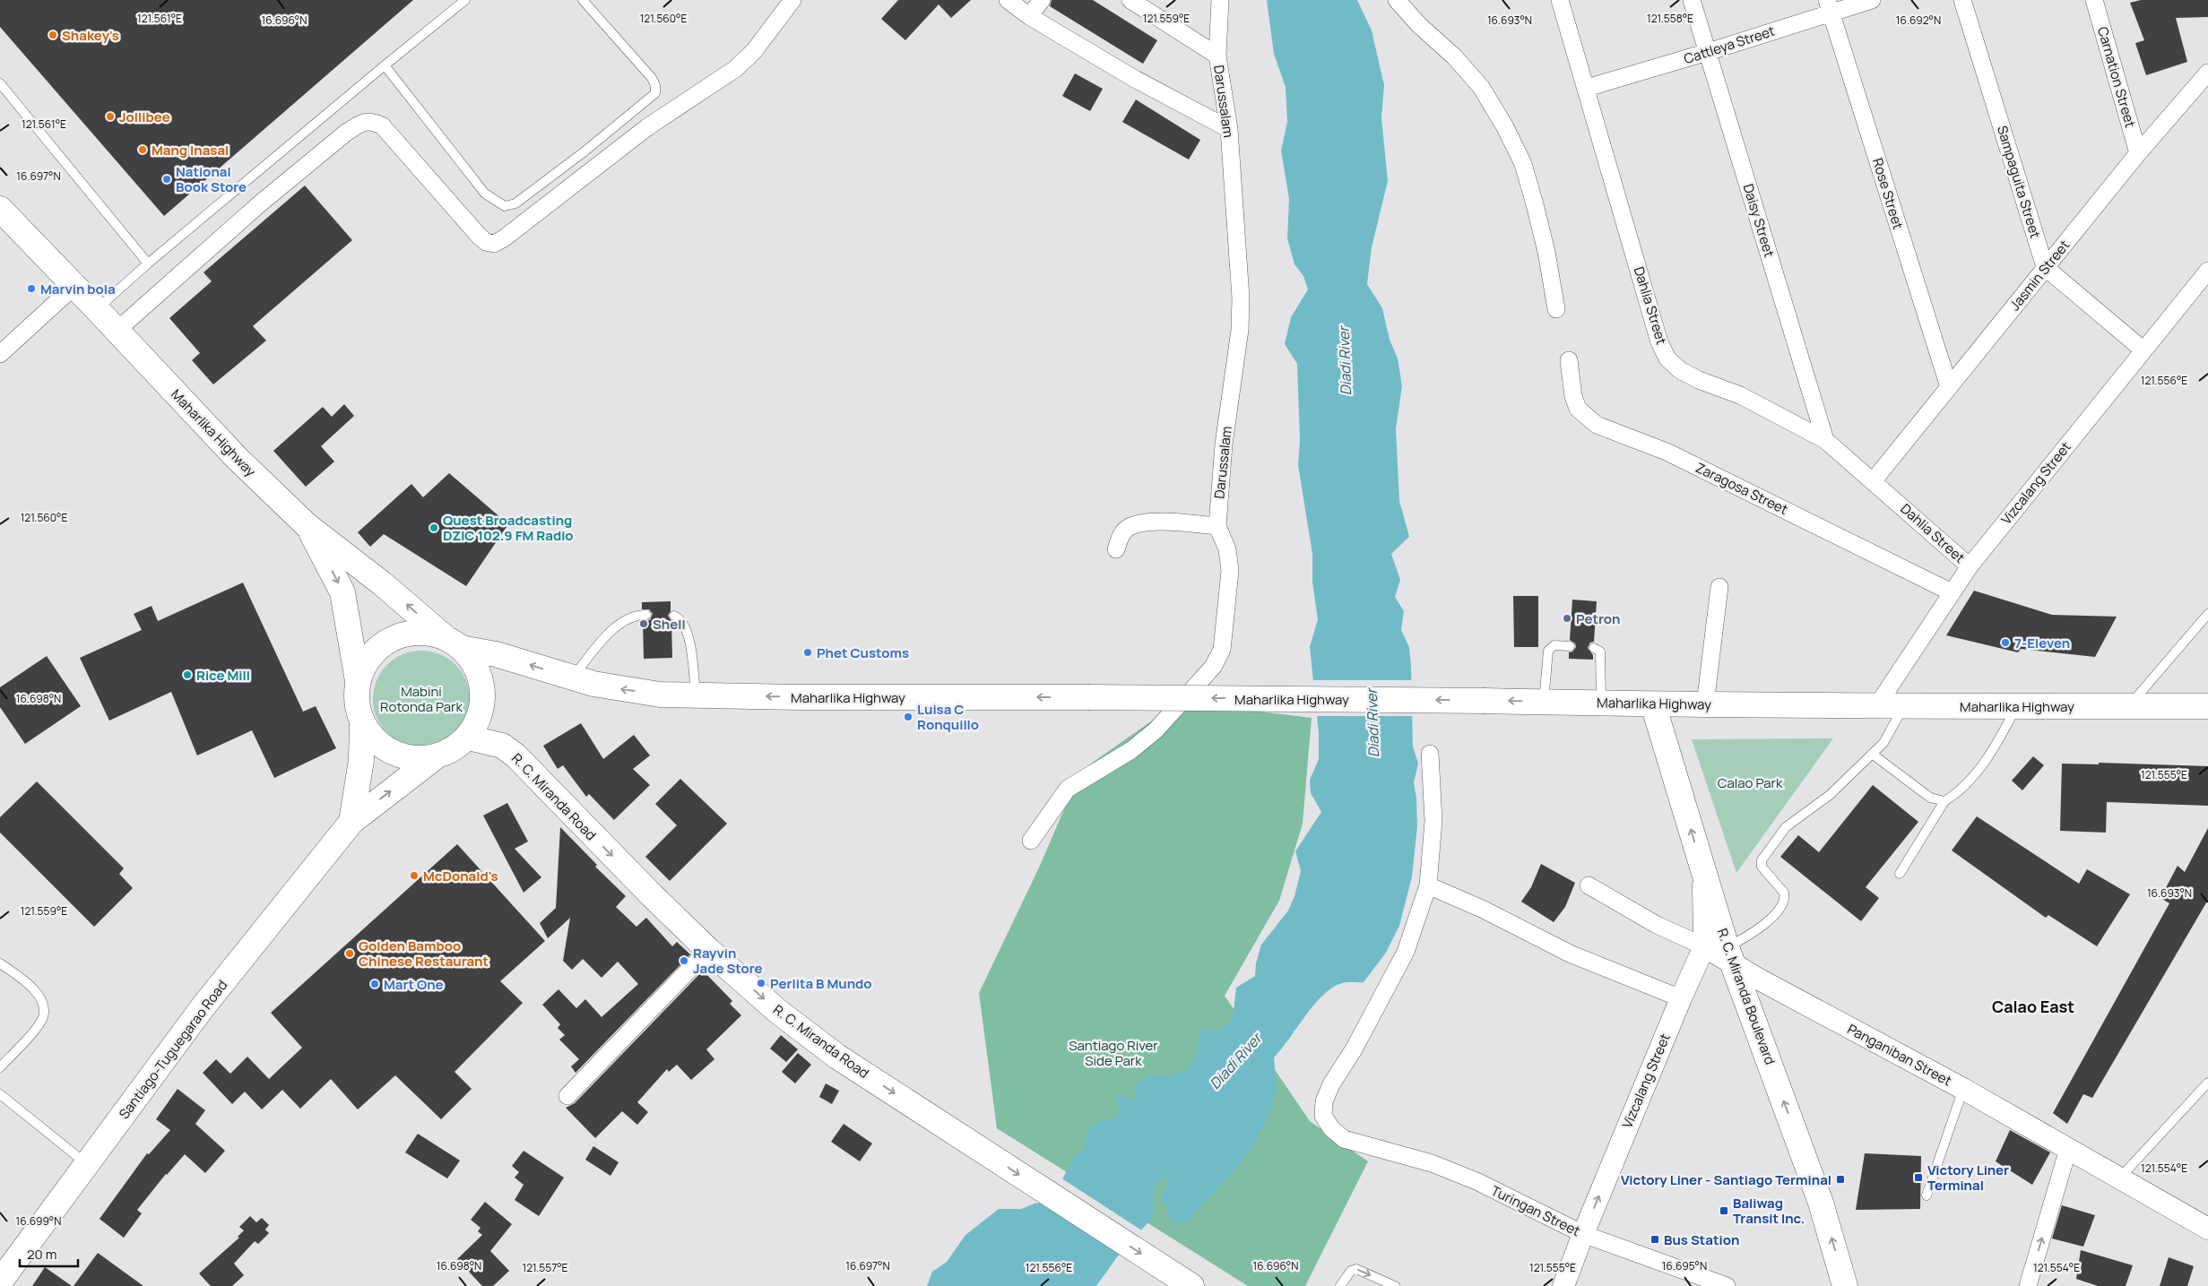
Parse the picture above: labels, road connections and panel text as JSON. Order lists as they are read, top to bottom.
{
  "streets": {
    "main road": [
      "Maharlika Highway",
      "R. C. Miranda Road",
      "R. C. Miranda Boulevard",
      "Santiago-Tuguegarao Road"
    ],
    "street": [
      "Cattleya Street",
      "Carnation Street",
      "Darussalam",
      "Sampaguita Street",
      "Rose Street",
      "Daisy Street",
      "Jasmin Street",
      "Dahlia Street",
      "Vizcalang Street",
      "Zaragosa Street",
      "Panganiban Street",
      "Turingan Street"
    ]
  },
  "crossings": [
    ["Cattleya Street", "Rose Street"],
    ["Cattleya Street", "Daisy Street"],
    ["Cattleya Street", "Dahlia Street"],
    ["Carnation Street", "Jasmin Street"],
    ["Sampaguita Street", "Jasmin Street"],
    ["Rose Street", "Jasmin Street"],
    ["Daisy Street", "Dahlia Street"],
    ["Jasmin Street", "Dahlia Street"],
    ["Dahlia Street", "Vizcalang Street"],
    ["Maharlika Highway", "Vizcalang Street"],
    ["Maharlika Highway", "R. C. Miranda Road"],
    ["Maharlika Highway", "R. C. Miranda Boulevard"],
    ["Maharlika Highway", "Santiago-Tuguegarao Road"],
    ["Vizcalang Street", "Zaragosa Street"],
    ["Vizcalang Street", "R. C. Miranda Boulevard"],
    ["Vizcalang Street", "Panganiban Street"],
    ["Vizcalang Street", "Turingan Street"],
    ["R. C. Miranda Road", "Santiago-Tuguegarao Road"],
    ["R. C. Miranda Boulevard", "Panganiban Street"]
  ],
  "one_way": ["Maharlika Highway", "R. C. Miranda Road", "R. C. Miranda Boulevard"],
  "districts": ["Calao East"],
  "water": ["Diadi River"],
  "parks": ["Mabini Rotonda Park", "Calao Park", "Santiago River Side Park"],
  "places": {
    "other": [
      "Shakey's",
      "Jollibee",
      "Mang Inasal",
      "National Book Store",
      "Marvin bola",
      "Quest Broadcasting DZIC 102.9 FM Radio",
      "Petron",
      "Shell",
      "7-Eleven",
      "Phet Customs",
      "Rice Mill",
      "Luisa C Ronquillo",
      "McDonald's",
      "Golden Bamboo Chinese Restaurant",
      "Rayvin Jade Store",
      "Perlita B Mundo",
      "Mart One"
    ],
    "transit": [
      "Victory Liner Terminal",
      "Victory Liner - Santiago Terminal",
      "Baliwag Transit Inc.",
      "Bus Station"
    ]
  },
  "scale_bar": "20 m",
  "coordinates": [
    "121.561°E",
    "121.560°E",
    "121.559°E",
    "121.558°E",
    "16.696°N",
    "16.693°N",
    "16.692°N",
    "16.697°N",
    "121.556°E",
    "16.698°N",
    "121.555°E",
    "121.554°E",
    "16.699°N",
    "16.695°N",
    "121.557°E"
  ]
}
